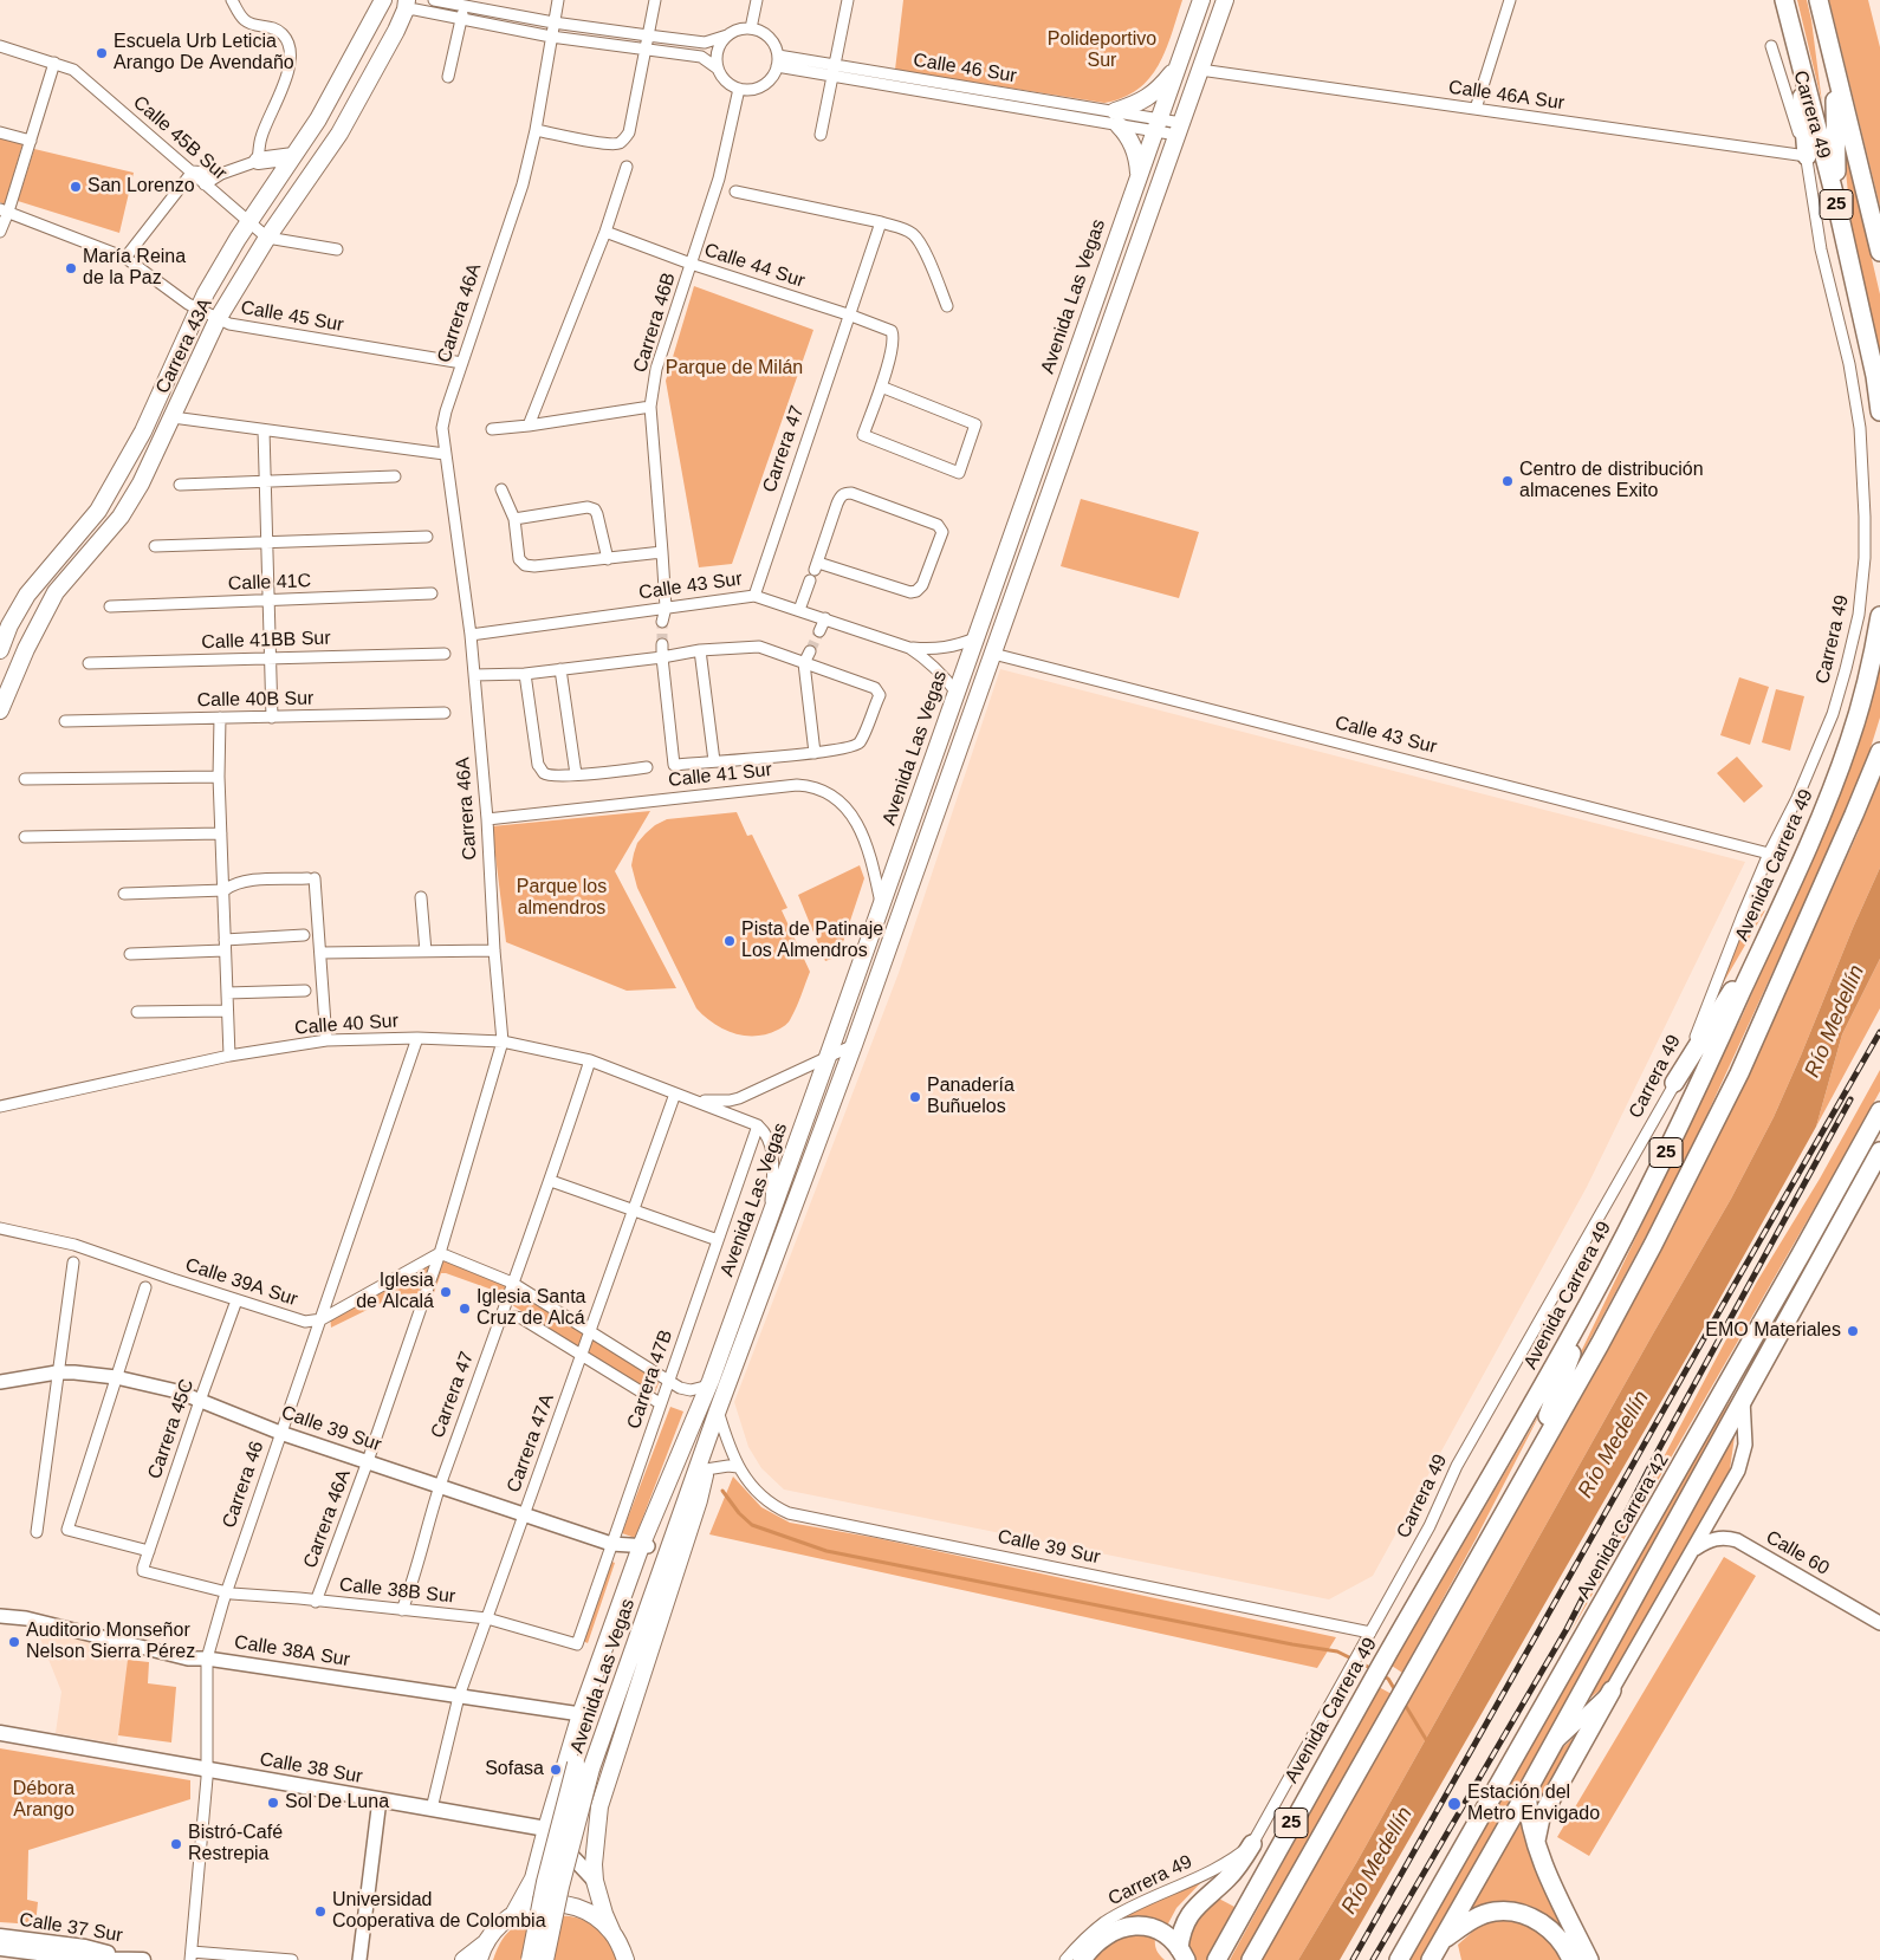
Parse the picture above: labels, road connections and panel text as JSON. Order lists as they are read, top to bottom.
{
  "streets": {
    "highway": ["25", "Avenida Carrera 49", "Avenida Carrera 42"],
    "main road": [
      "Avenida Las Vegas",
      "Carrera 43A",
      "Calle 38 Sur",
      "Calle 37 Sur"
    ],
    "street": [
      "Calle 46 Sur",
      "Calle 46A Sur",
      "Carrera 49",
      "Calle 45B Sur",
      "Calle 44 Sur",
      "Carrera 46A",
      "Calle 45 Sur",
      "Carrera 46B",
      "Carrera 47",
      "Calle 41C",
      "Calle 43 Sur",
      "Calle 41BB Sur",
      "Calle 40B Sur",
      "Calle 41 Sur",
      "Calle 40 Sur",
      "Calle 39A Sur",
      "Carrera 47B",
      "Carrera 45C",
      "Calle 39 Sur",
      "Carrera 47A",
      "Carrera 46",
      "Calle 60",
      "Calle 38B Sur",
      "Calle 38A Sur"
    ]
  },
  "crossings": [
    ["Calle 46 Sur", "Avenida Las Vegas"],
    ["Calle 46 Sur", "Carrera 46B"],
    ["Calle 46A Sur", "Carrera 49"],
    ["Calle 46A Sur", "Avenida Las Vegas"],
    ["Carrera 49", "Calle 43 Sur"],
    ["Carrera 49", "Calle 39 Sur"],
    ["Calle 45B Sur", "Carrera 43A"],
    ["Calle 44 Sur", "Carrera 46B"],
    ["Calle 44 Sur", "Carrera 47"],
    ["Avenida Las Vegas", "Calle 43 Sur"],
    ["Avenida Las Vegas", "Calle 41 Sur"],
    ["Avenida Las Vegas", "Calle 40 Sur"],
    ["Avenida Las Vegas", "Calle 39 Sur"],
    ["Avenida Las Vegas", "Calle 38A Sur"],
    ["Avenida Las Vegas", "Calle 38 Sur"],
    ["Carrera 46A", "Calle 45 Sur"],
    ["Carrera 46A", "Calle 43 Sur"],
    ["Carrera 46A", "Calle 41 Sur"],
    ["Carrera 46A", "Calle 40 Sur"],
    ["Carrera 46A", "Calle 39 Sur"],
    ["Carrera 46A", "Calle 38B Sur"],
    ["Calle 45 Sur", "Carrera 43A"],
    ["Carrera 46B", "Calle 43 Sur"],
    ["Carrera 47", "Calle 43 Sur"],
    ["Carrera 47", "Calle 40 Sur"],
    ["Carrera 47", "Calle 39 Sur"],
    ["Carrera 47", "Calle 38B Sur"],
    ["Calle 40 Sur", "Carrera 47B"],
    ["Calle 40 Sur", "Carrera 47A"],
    ["Calle 40 Sur", "Carrera 46"],
    ["Calle 39A Sur", "Carrera 45C"],
    ["Calle 39A Sur", "Carrera 46"],
    ["Carrera 47B", "Calle 39 Sur"],
    ["Carrera 47B", "Calle 38B Sur"],
    ["Carrera 45C", "Calle 39 Sur"],
    ["Carrera 45C", "Calle 38B Sur"],
    ["Calle 39 Sur", "Carrera 47A"],
    ["Calle 39 Sur", "Carrera 46"],
    ["Carrera 47A", "Calle 38B Sur"],
    ["Carrera 47A", "Calle 38A Sur"],
    ["Carrera 47A", "Calle 38 Sur"],
    ["Carrera 46", "Calle 38B Sur"],
    ["Carrera 46", "Calle 38A Sur"],
    ["Carrera 46", "Calle 38 Sur"]
  ],
  "water": ["Río Medellín"],
  "parks": [
    "Polideportivo Sur",
    "Parque de Milán",
    "Parque los almendros",
    "Débora Arango"
  ],
  "places": [
    "Escuela Urb Leticia Arango De Avendaño",
    "San Lorenzo",
    "María Reina de la Paz",
    "Centro de distribución almacenes Exito",
    "Pista de Patinaje Los Almendros",
    "Panadería Buñuelos",
    "Iglesia de Alcalá",
    "Iglesia Santa Cruz de Alcá",
    "EMO Materiales",
    "Auditorio Monseñor Nelson Sierra Pérez",
    "Sofasa",
    "Sol De Luna",
    "Estación del Metro Envigado",
    "Bistró-Café Restrepia",
    "Universidad Cooperativa de Colombia"
  ]
}
